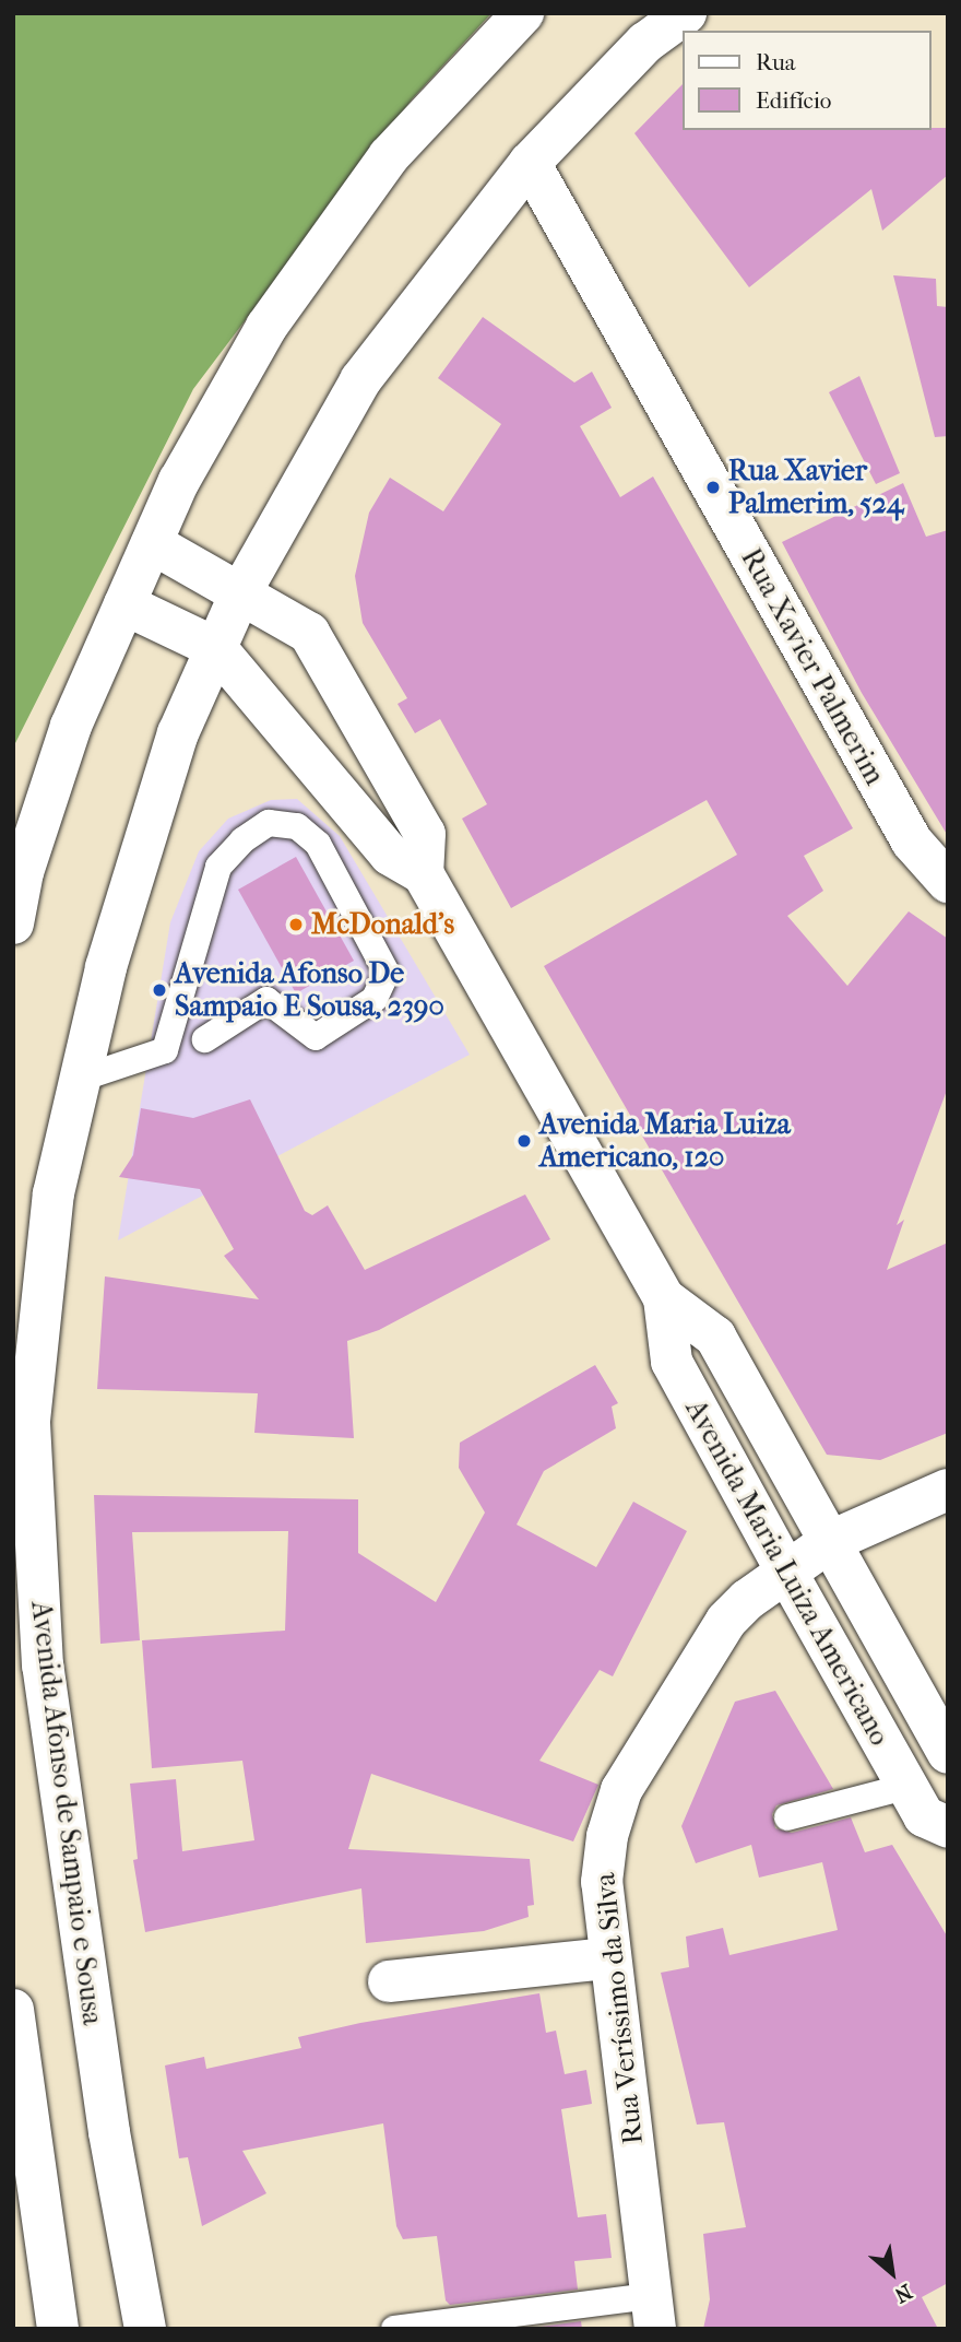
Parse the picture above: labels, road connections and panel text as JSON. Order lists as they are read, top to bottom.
{
  "streets": {
    "main road": [
      "Rua Xavier Palmerim",
      "Avenida Maria Luiza Americano",
      "Avenida Afonso de Sampaio e Sousa",
      "Rua Veríssimo da Silva"
    ]
  },
  "crossings": [
    ["Rua Xavier Palmerim", "Avenida Afonso de Sampaio e Sousa"],
    ["Avenida Maria Luiza Americano", "Rua Veríssimo da Silva"]
  ],
  "places": [
    "Rua Xavier Palmerim, 524",
    "McDonald's",
    "Avenida Afonso De Sampaio E Sousa, 2390",
    "Avenida Maria Luiza Americano, 120"
  ],
  "legend": ["Rua", "Edifício"],
  "north": "bottom right"
}
